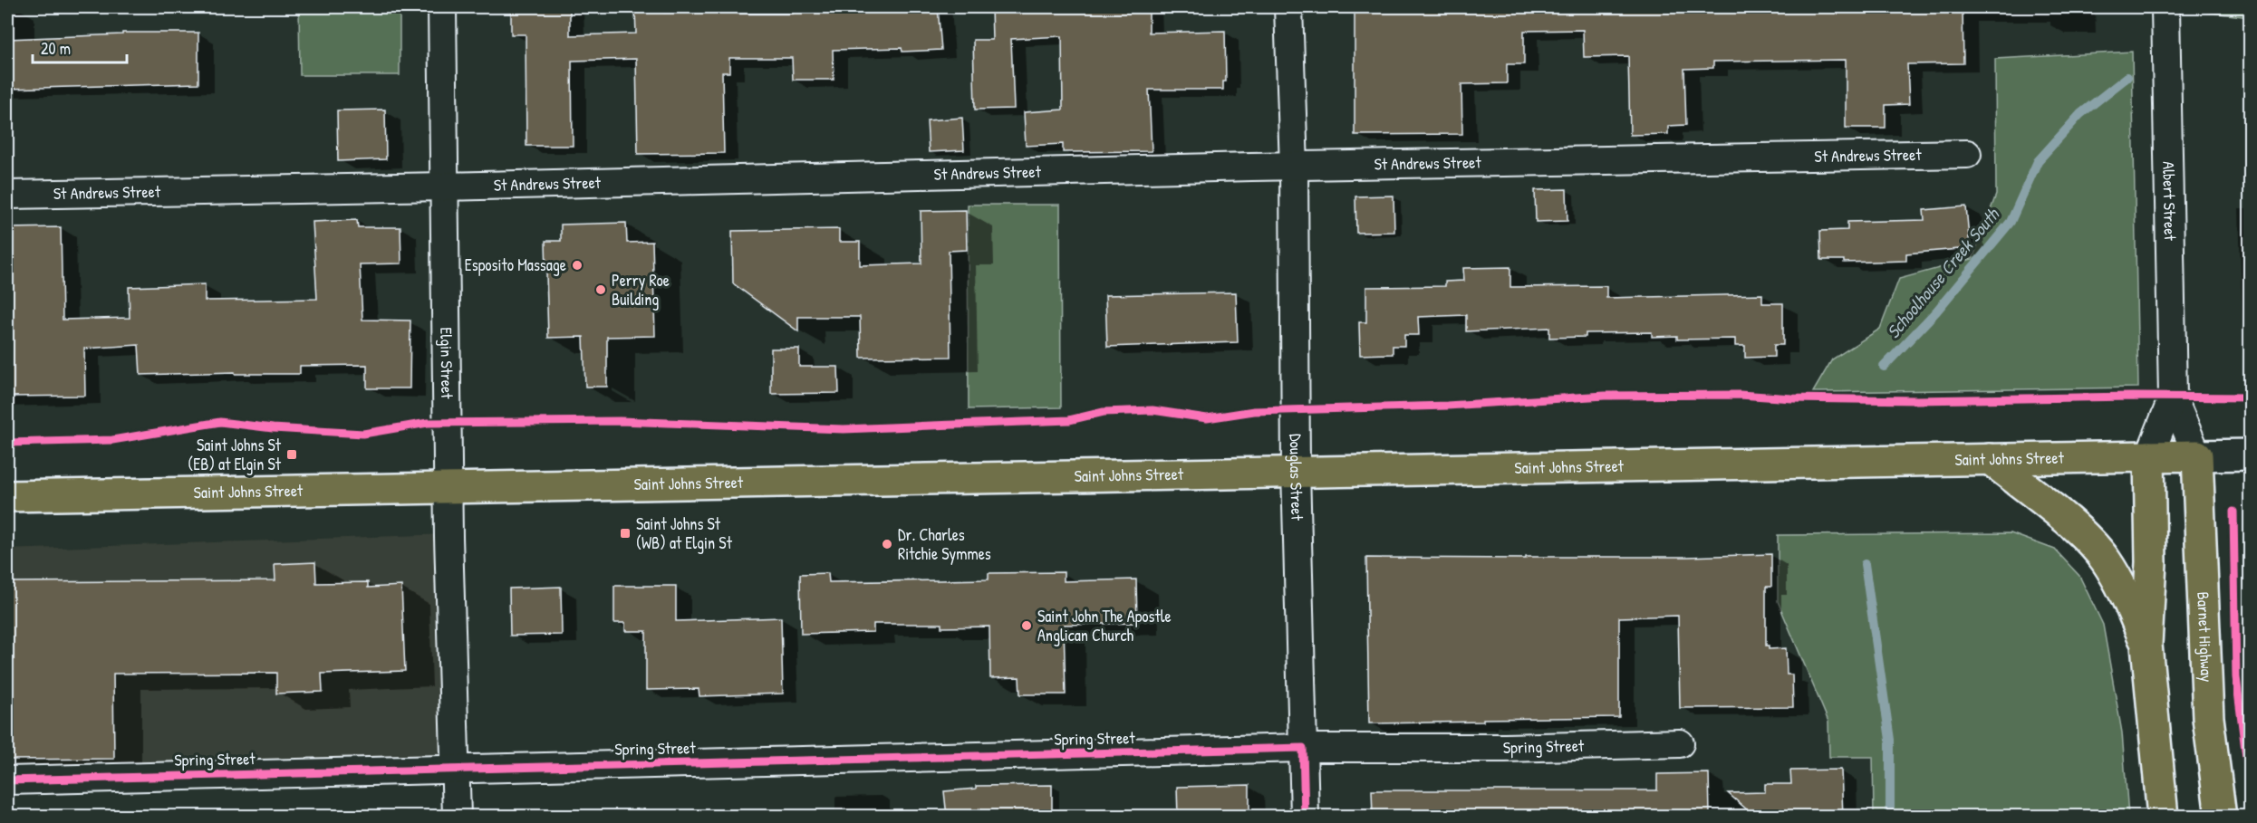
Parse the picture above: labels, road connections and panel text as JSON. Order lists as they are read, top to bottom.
{
  "streets": {
    "main road": ["Saint Johns Street", "Barnet Highway"],
    "street": [
      "St Andrews Street",
      "Albert Street",
      "Elgin Street",
      "Douglas Street",
      "Spring Street"
    ]
  },
  "crossings": [
    ["St Andrews Street", "Elgin Street"],
    ["St Andrews Street", "Douglas Street"],
    ["Albert Street", "Saint Johns Street"],
    ["Albert Street", "Barnet Highway"],
    ["Elgin Street", "Saint Johns Street"],
    ["Elgin Street", "Spring Street"],
    ["Saint Johns Street", "Douglas Street"],
    ["Saint Johns Street", "Barnet Highway"],
    ["Douglas Street", "Spring Street"]
  ],
  "water": ["Schoolhouse Creek South"],
  "places": {
    "other": [
      "Esposito Massage",
      "Perry Roe Building",
      "Dr. Charles Ritchie Symmes",
      "Saint John The Apostle Anglican Church"
    ],
    "transit": ["Saint Johns St (EB) at Elgin St", "Saint Johns St (WB) at Elgin St"]
  },
  "scale_bar": "20 m"
}
